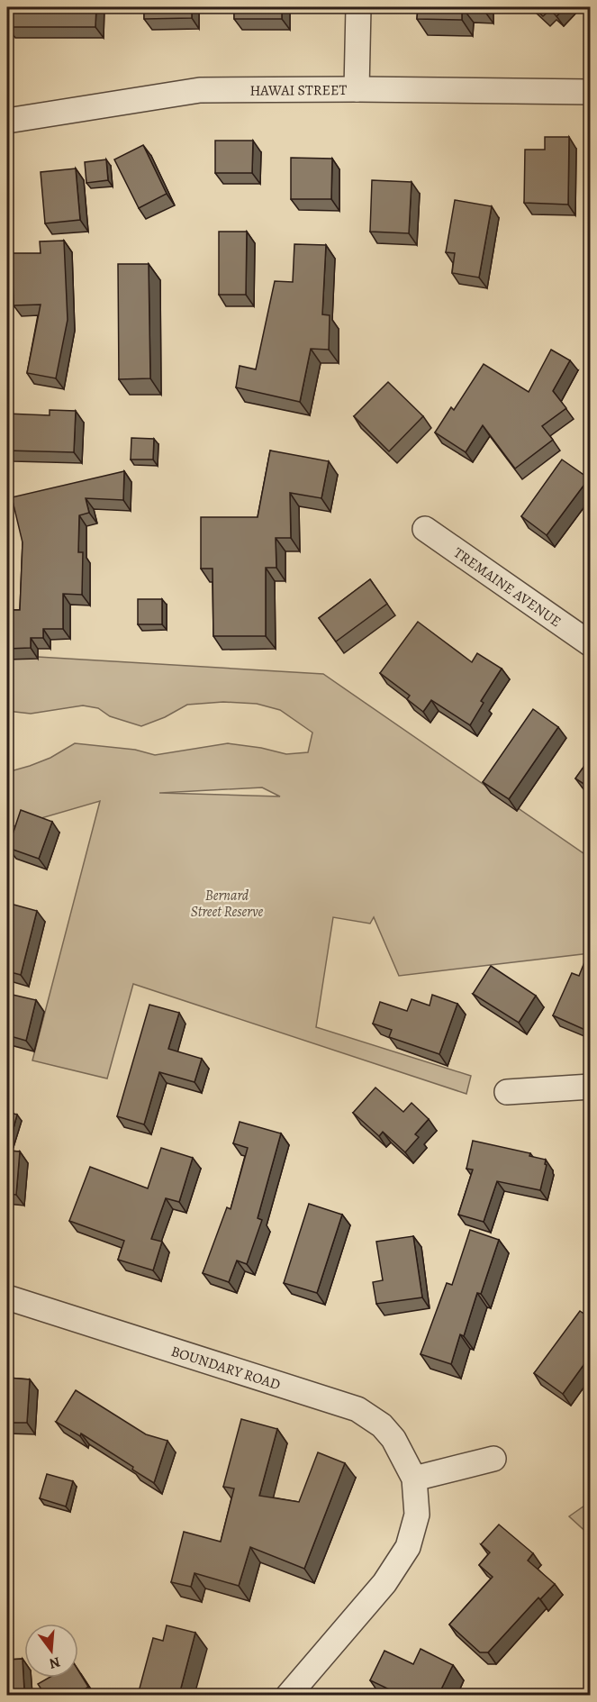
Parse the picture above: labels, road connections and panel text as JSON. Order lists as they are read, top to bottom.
{
  "streets": {
    "street": ["HAWAI STREET", "TREMAINE AVENUE", "BOUNDARY ROAD"]
  },
  "parks": ["Bernard Street Reserve"],
  "north": "bottom"
}
